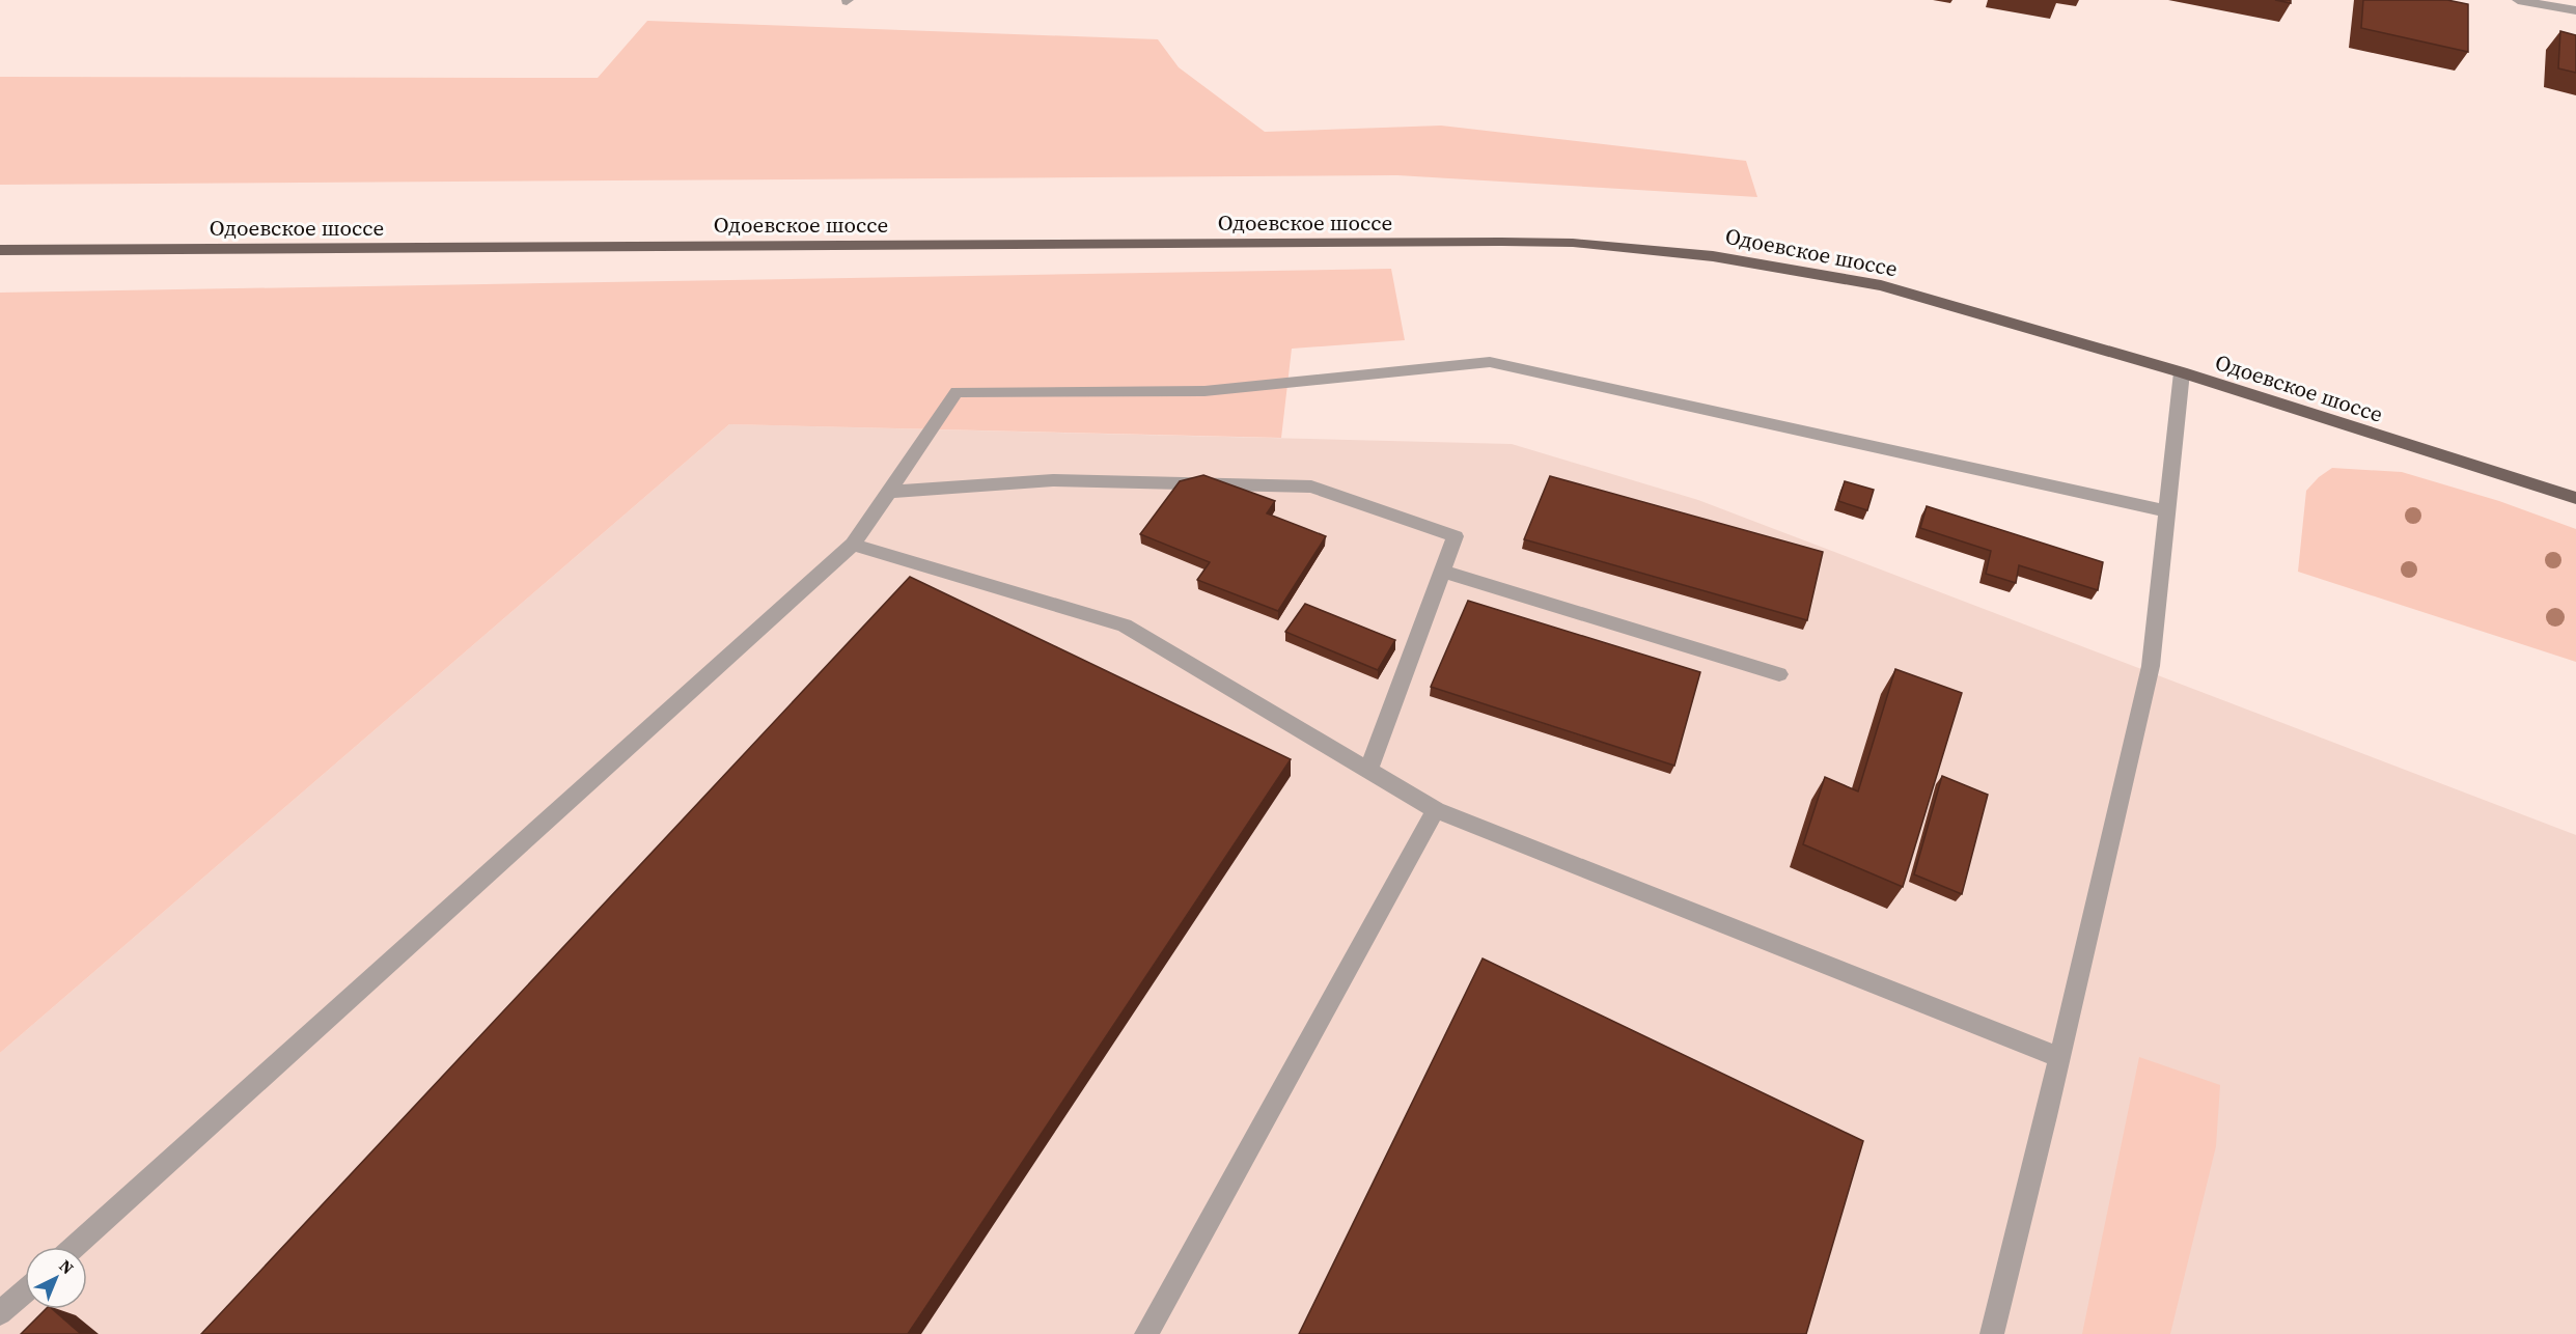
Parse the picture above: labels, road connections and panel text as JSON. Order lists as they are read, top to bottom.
{
  "streets": {
    "main road": ["Одоевское шоссе"]
  },
  "north": "top right"
}
